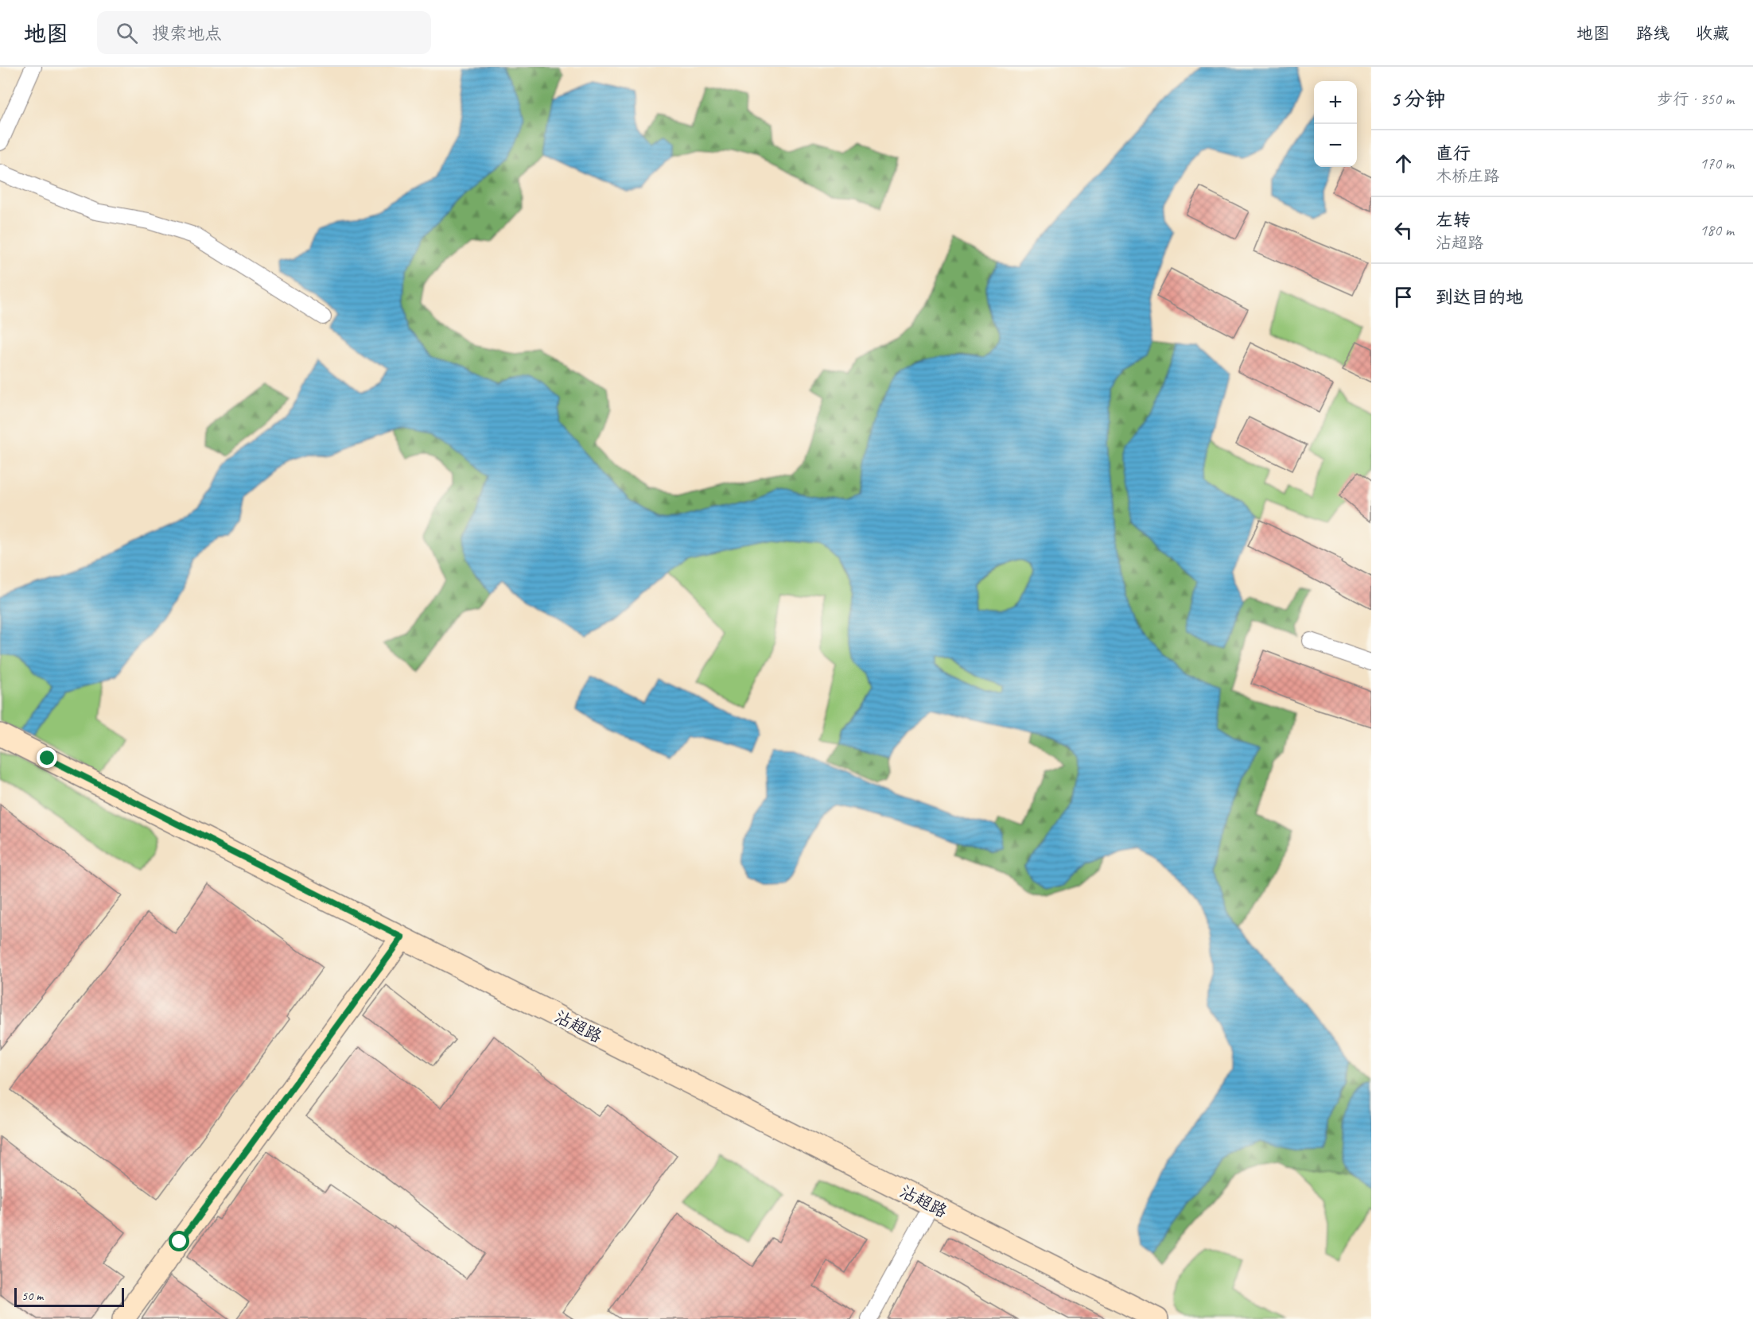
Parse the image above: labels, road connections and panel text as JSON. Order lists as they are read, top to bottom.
{
  "streets": {
    "street": ["沾超路"]
  },
  "scale_bar": "50 m",
  "page": {
    "header": "地图",
    "search": "搜索地点",
    "nav": ["地图", "路线", "收藏"],
    "heading": ["5 分钟", "步行 · 350 m"],
    "map_buttons": ["+", "−"],
    "list": [
      ["直行", "木桥庄路", "170 m"],
      ["左转", "沾超路", "180 m"],
      "到达目的地"
    ],
    "scale": "50 m"
  }
}
